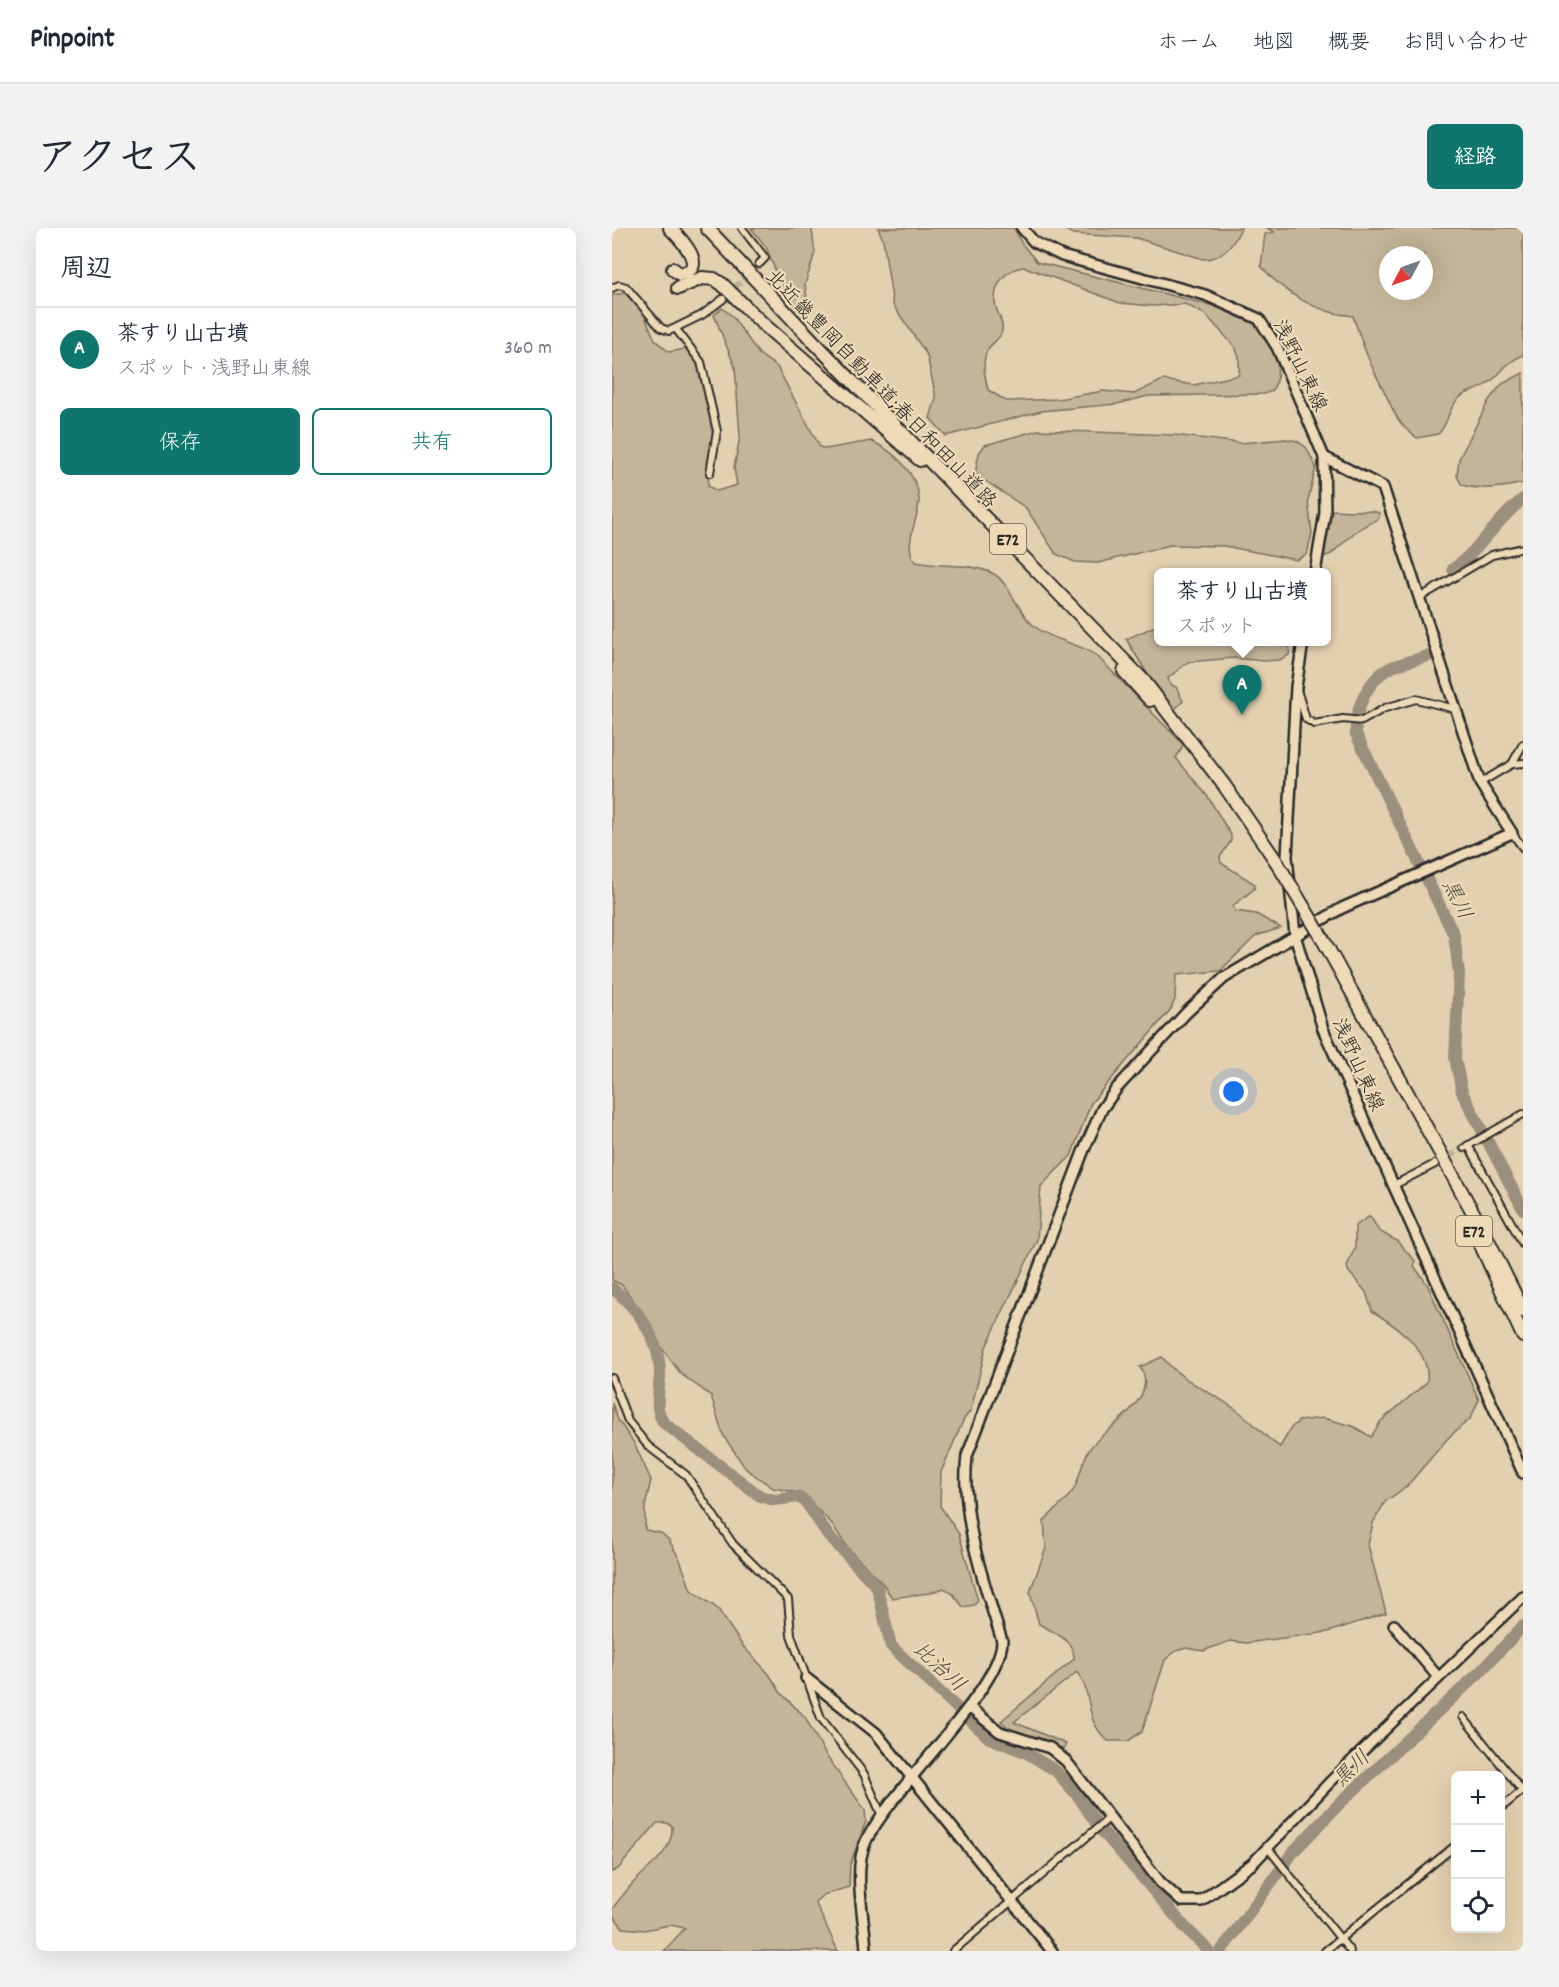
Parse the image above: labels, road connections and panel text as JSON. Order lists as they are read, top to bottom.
{
  "streets": {
    "highway": ["北近畿豊岡自動車道;春日和田山道路", "E72"],
    "street": ["浅野山東線"]
  },
  "water": ["黒川", "比治川"],
  "north": "bottom left",
  "page": {
    "header": "Pinpoint",
    "nav": [
      "ホーム",
      "地図",
      "概要",
      "お問い合わせ"
    ],
    "title": "アクセス",
    "buttons": [
      "経路",
      ["保存", "共有"]
    ],
    "heading": "周辺",
    "list": [
      {
        "mark": "A",
        "name": "茶すり山古墳",
        "note": "スポット · 浅野山東線",
        "value": "360 m"
      }
    ],
    "popup": ["茶すり山古墳", "スポット"],
    "pins": "A",
    "map_buttons": ["+", "−"]
  }
}
